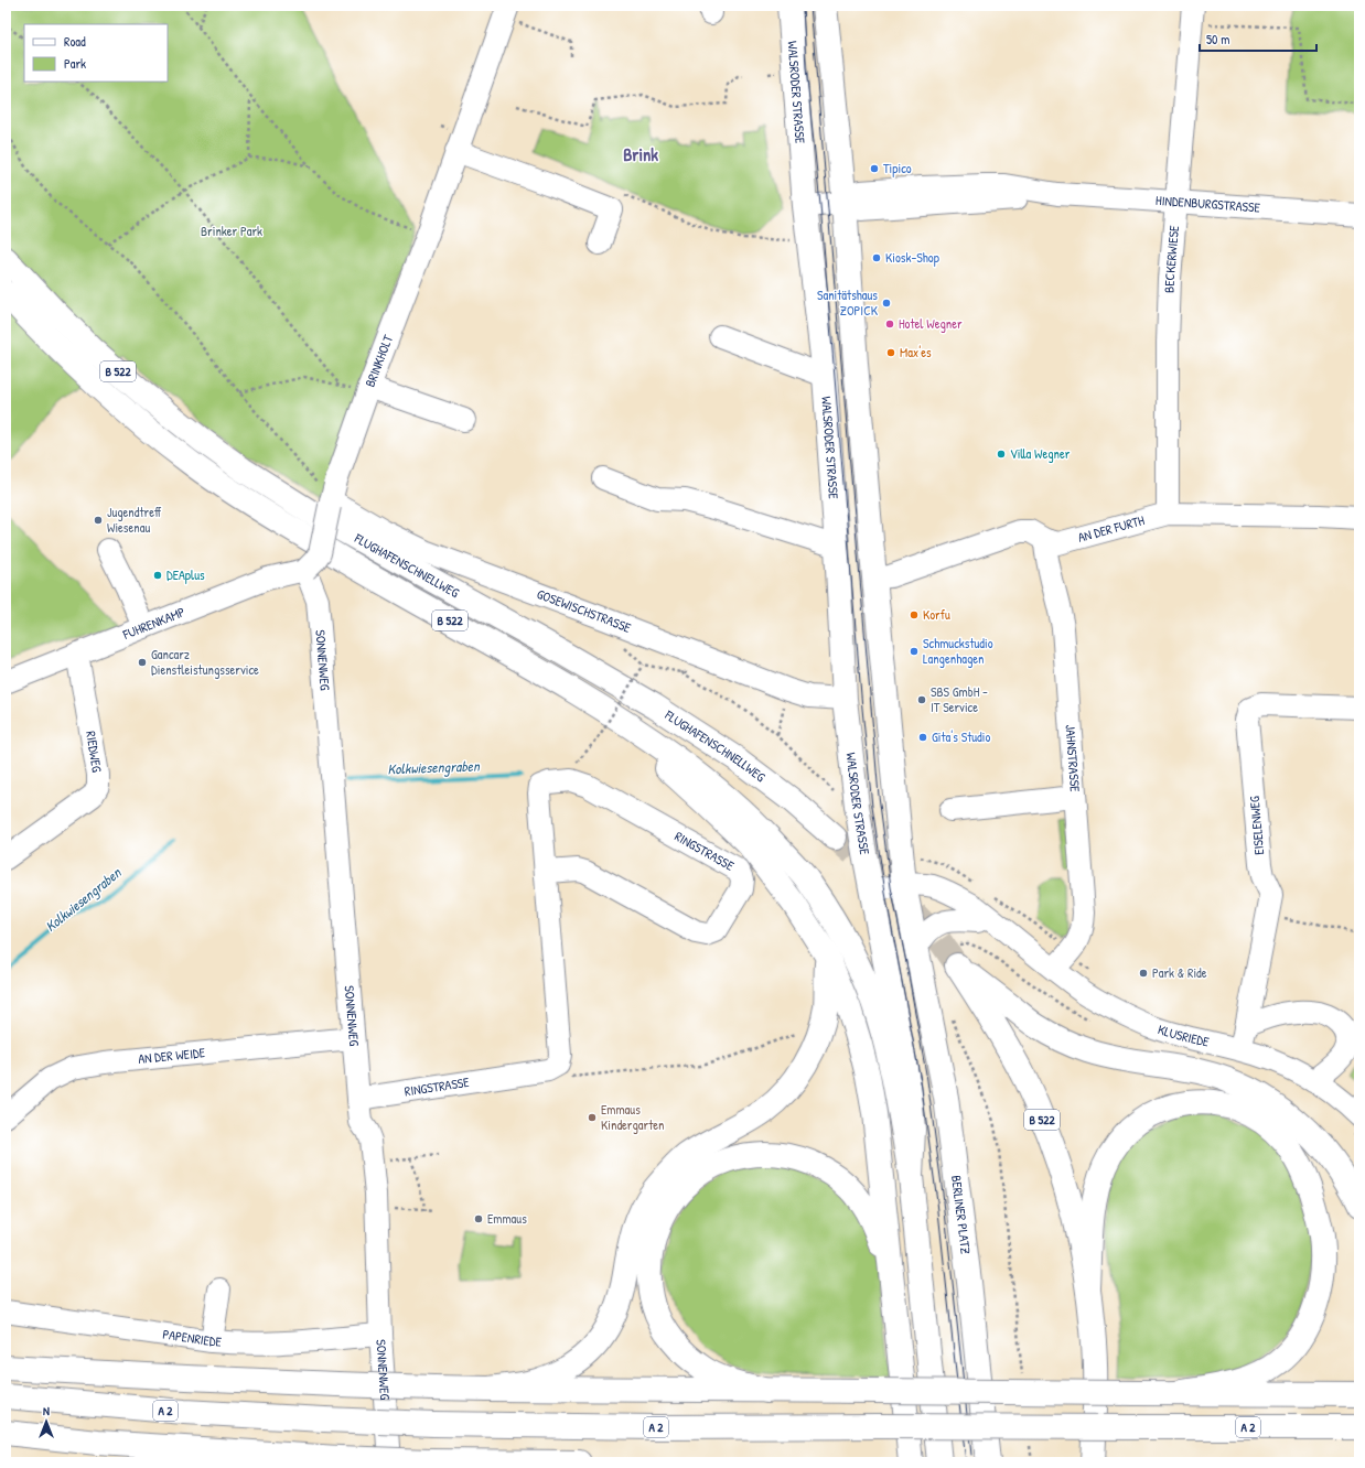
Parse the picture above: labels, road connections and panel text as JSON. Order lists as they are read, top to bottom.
{
  "streets": {
    "main road": [
      "WALSRODER STRASSE",
      "B 522",
      "FLUGHAFENSCHNELLWEG",
      "BERLINER PLATZ",
      "A 2"
    ],
    "street": [
      "HINDENBURGSTRASSE",
      "BECKERWIESE",
      "BRINKHOLT",
      "AN DER FURTH",
      "GOSEWISCHSTRASSE",
      "FUHRENKAMP",
      "SONNENWEG",
      "RIEDWEG",
      "JAHNSTRASSE",
      "EISELENWEG",
      "RINGSTRASSE",
      "KLUSRIEDE",
      "AN DER WEIDE",
      "PAPENRIEDE"
    ]
  },
  "crossings": [
    ["WALSRODER STRASSE", "HINDENBURGSTRASSE"],
    ["WALSRODER STRASSE", "B 522"],
    ["WALSRODER STRASSE", "GOSEWISCHSTRASSE"],
    ["WALSRODER STRASSE", "KLUSRIEDE"],
    ["HINDENBURGSTRASSE", "BECKERWIESE"],
    ["BECKERWIESE", "AN DER FURTH"],
    ["BRINKHOLT", "GOSEWISCHSTRASSE"],
    ["BRINKHOLT", "FUHRENKAMP"],
    ["BRINKHOLT", "SONNENWEG"],
    ["B 522", "FLUGHAFENSCHNELLWEG"],
    ["AN DER FURTH", "JAHNSTRASSE"],
    ["FUHRENKAMP", "SONNENWEG"],
    ["FUHRENKAMP", "RIEDWEG"],
    ["SONNENWEG", "RINGSTRASSE"],
    ["SONNENWEG", "AN DER WEIDE"],
    ["SONNENWEG", "PAPENRIEDE"],
    ["JAHNSTRASSE", "KLUSRIEDE"],
    ["EISELENWEG", "KLUSRIEDE"],
    ["KLUSRIEDE", "BERLINER PLATZ"]
  ],
  "districts": ["Brink"],
  "water": ["Kolkwiesengraben"],
  "parks": ["Brinker Park"],
  "places": [
    "Tipico",
    "Kiosk-Shop",
    "Sanitätshaus ZOPICK",
    "Hotel Wegner",
    "Max'es",
    "Villa Wegner",
    "Jugendtreff Wiesenau",
    "DEAplus",
    "Korfu",
    "Schmuckstudio Langenhagen",
    "Gancarz Dienstleistungsservice",
    "SBS GmbH - IT Service",
    "Gita's Studio",
    "Park & Ride",
    "Emmaus Kindergarten",
    "Emmaus"
  ],
  "legend": ["Road", "Park"],
  "scale_bar": "50 m",
  "north": "top"
}
